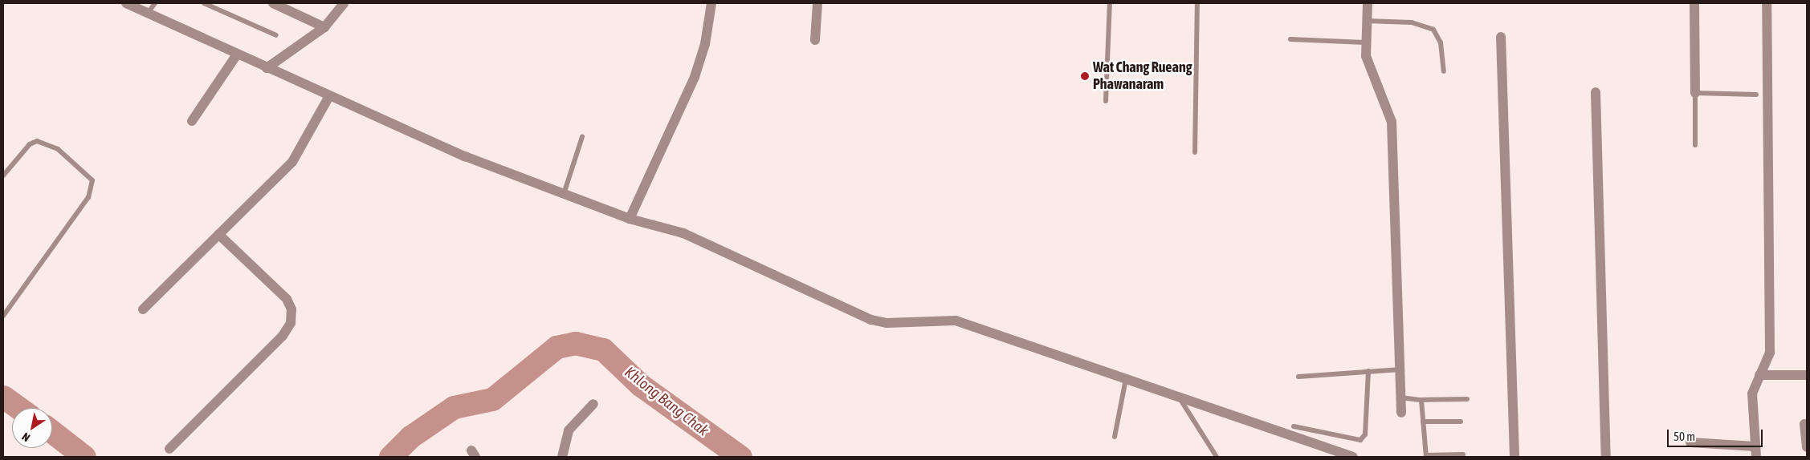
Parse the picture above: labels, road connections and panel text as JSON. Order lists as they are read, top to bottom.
{
  "water": ["Khlong Bang Chak"],
  "places": ["Wat Chang Rueang Phawanaram"],
  "scale_bar": "50 m",
  "north": "bottom left"
}
